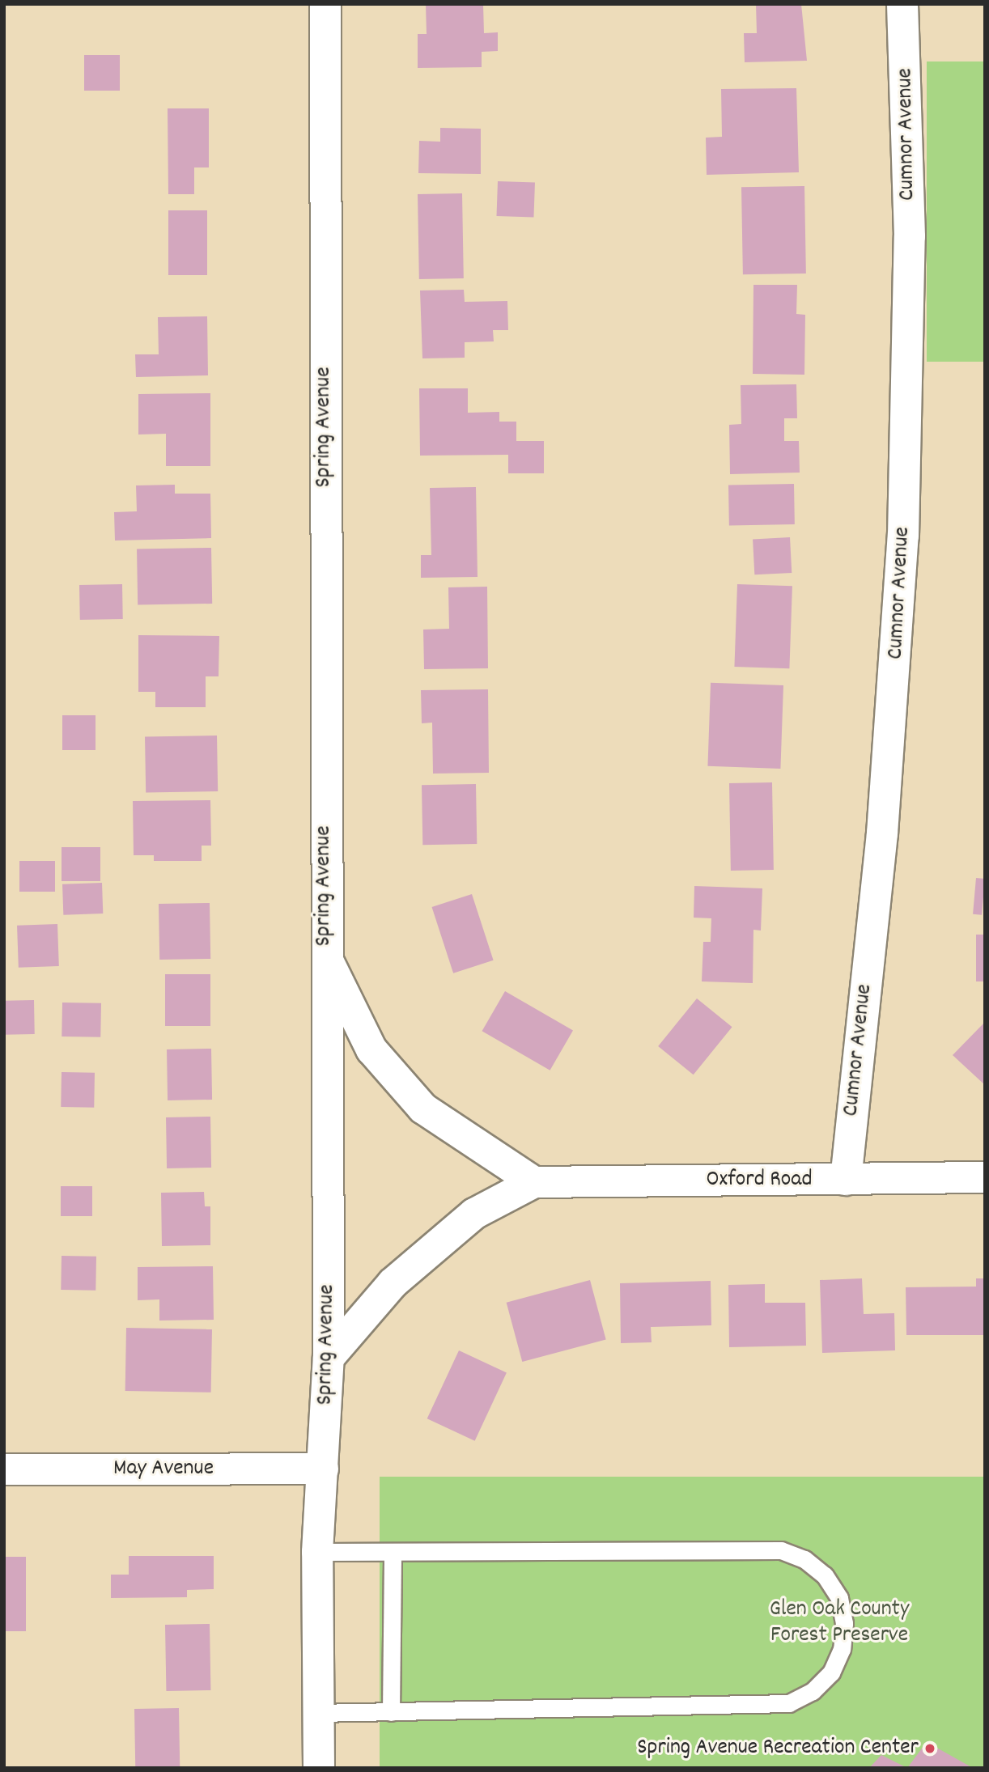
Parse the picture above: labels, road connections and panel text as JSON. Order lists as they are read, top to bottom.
{
  "streets": {
    "street": [
      "Cumnor Avenue",
      "Spring Avenue",
      "Oxford Road",
      "May Avenue"
    ]
  },
  "crossings": [
    ["Cumnor Avenue", "Oxford Road"],
    ["Spring Avenue", "Oxford Road"],
    ["Spring Avenue", "May Avenue"]
  ],
  "parks": ["Glen Oak County Forest Preserve"],
  "places": ["Spring Avenue Recreation Center"]
}
